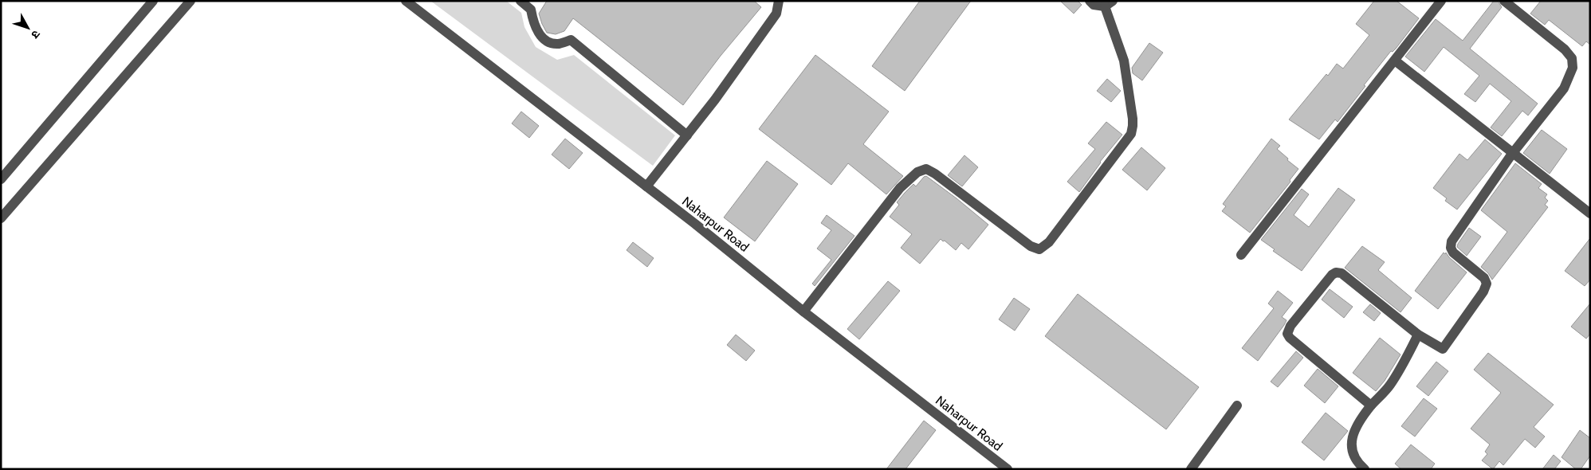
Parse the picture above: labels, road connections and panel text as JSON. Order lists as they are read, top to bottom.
{
  "streets": {
    "street": ["Naharpur Road"]
  },
  "north": "bottom right"
}
